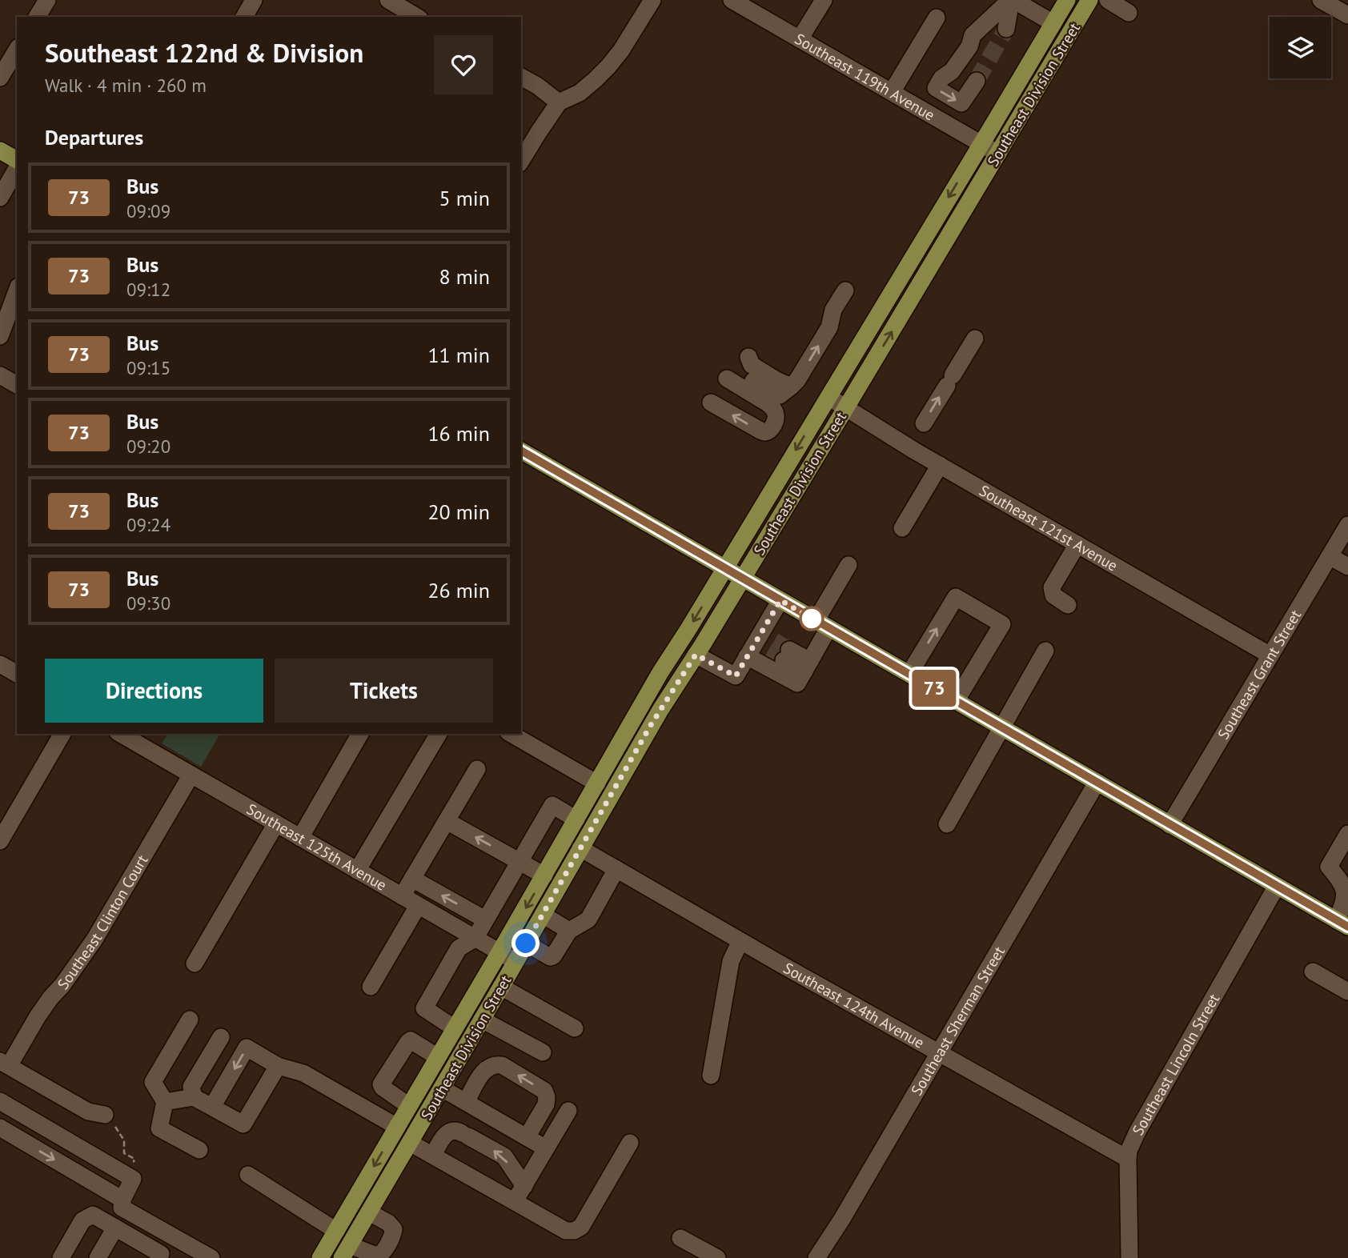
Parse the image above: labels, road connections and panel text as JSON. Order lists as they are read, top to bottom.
{
  "streets": {
    "main road": ["Southeast Division Street"],
    "street": [
      "Southeast 119th Avenue",
      "Southeast 121st Avenue",
      "Southeast Grant Street",
      "Southeast 125th Avenue",
      "Southeast Clinton Court",
      "Southeast 124th Avenue",
      "Southeast Sherman Street",
      "Southeast Lincoln Street"
    ]
  },
  "crossings": [
    ["Southeast 119th Avenue", "Southeast Division Street"],
    ["Southeast Division Street", "Southeast 121st Avenue"],
    ["Southeast Division Street", "Southeast 125th Avenue"],
    ["Southeast Division Street", "Southeast 124th Avenue"],
    ["Southeast 121st Avenue", "Southeast Grant Street"],
    ["Southeast 125th Avenue", "Southeast Clinton Court"],
    ["Southeast 124th Avenue", "Southeast Sherman Street"],
    ["Southeast 124th Avenue", "Southeast Lincoln Street"]
  ],
  "lines": ["bus line 73"],
  "page": {
    "on_map": "73",
    "heading": [
      ["Southeast 122nd & Division", "Walk · 4 min · 260 m"],
      "Departures"
    ],
    "list": [
      {
        "mark": "73",
        "name": "Bus",
        "note": "09:09",
        "value": "5 min"
      },
      {
        "mark": "73",
        "name": "Bus",
        "note": "09:12",
        "value": "8 min"
      },
      {
        "mark": "73",
        "name": "Bus",
        "note": "09:15",
        "value": "11 min"
      },
      {
        "mark": "73",
        "name": "Bus",
        "note": "09:20",
        "value": "16 min"
      },
      {
        "mark": "73",
        "name": "Bus",
        "note": "09:24",
        "value": "20 min"
      },
      {
        "mark": "73",
        "name": "Bus",
        "note": "09:30",
        "value": "26 min"
      }
    ],
    "buttons": ["Directions", "Tickets"]
  }
}
